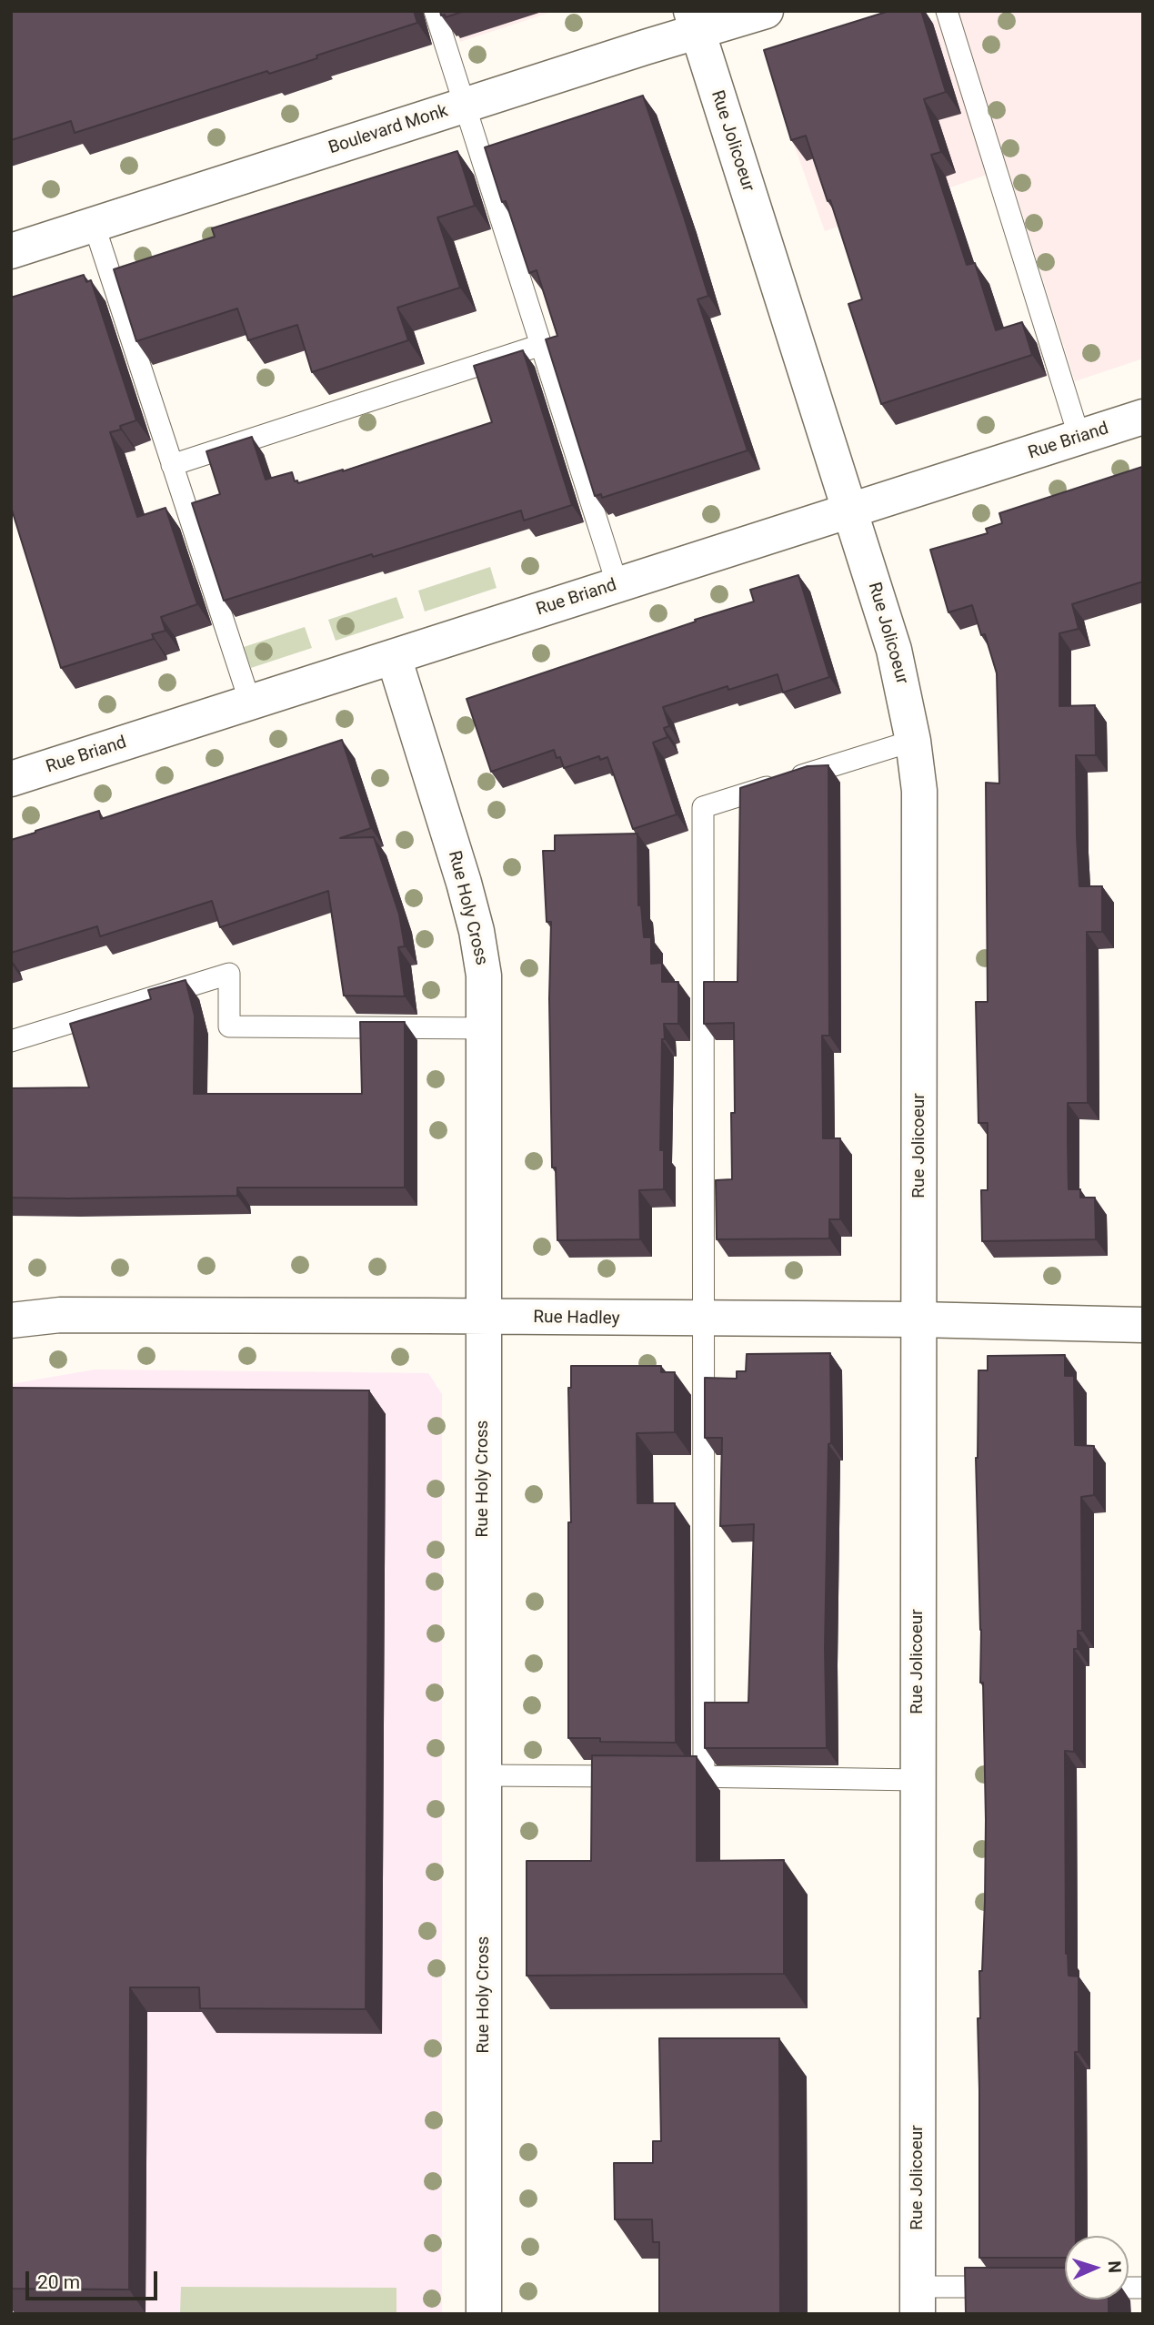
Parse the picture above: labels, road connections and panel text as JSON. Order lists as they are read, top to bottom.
{
  "streets": {
    "street": [
      "Boulevard Monk",
      "Rue Jolicoeur",
      "Rue Briand",
      "Rue Holy Cross",
      "Rue Hadley"
    ]
  },
  "crossings": [
    ["Boulevard Monk", "Rue Jolicoeur"],
    ["Rue Jolicoeur", "Rue Briand"],
    ["Rue Jolicoeur", "Rue Hadley"],
    ["Rue Briand", "Rue Holy Cross"],
    ["Rue Holy Cross", "Rue Hadley"]
  ],
  "scale_bar": "20 m",
  "north": "right"
}
